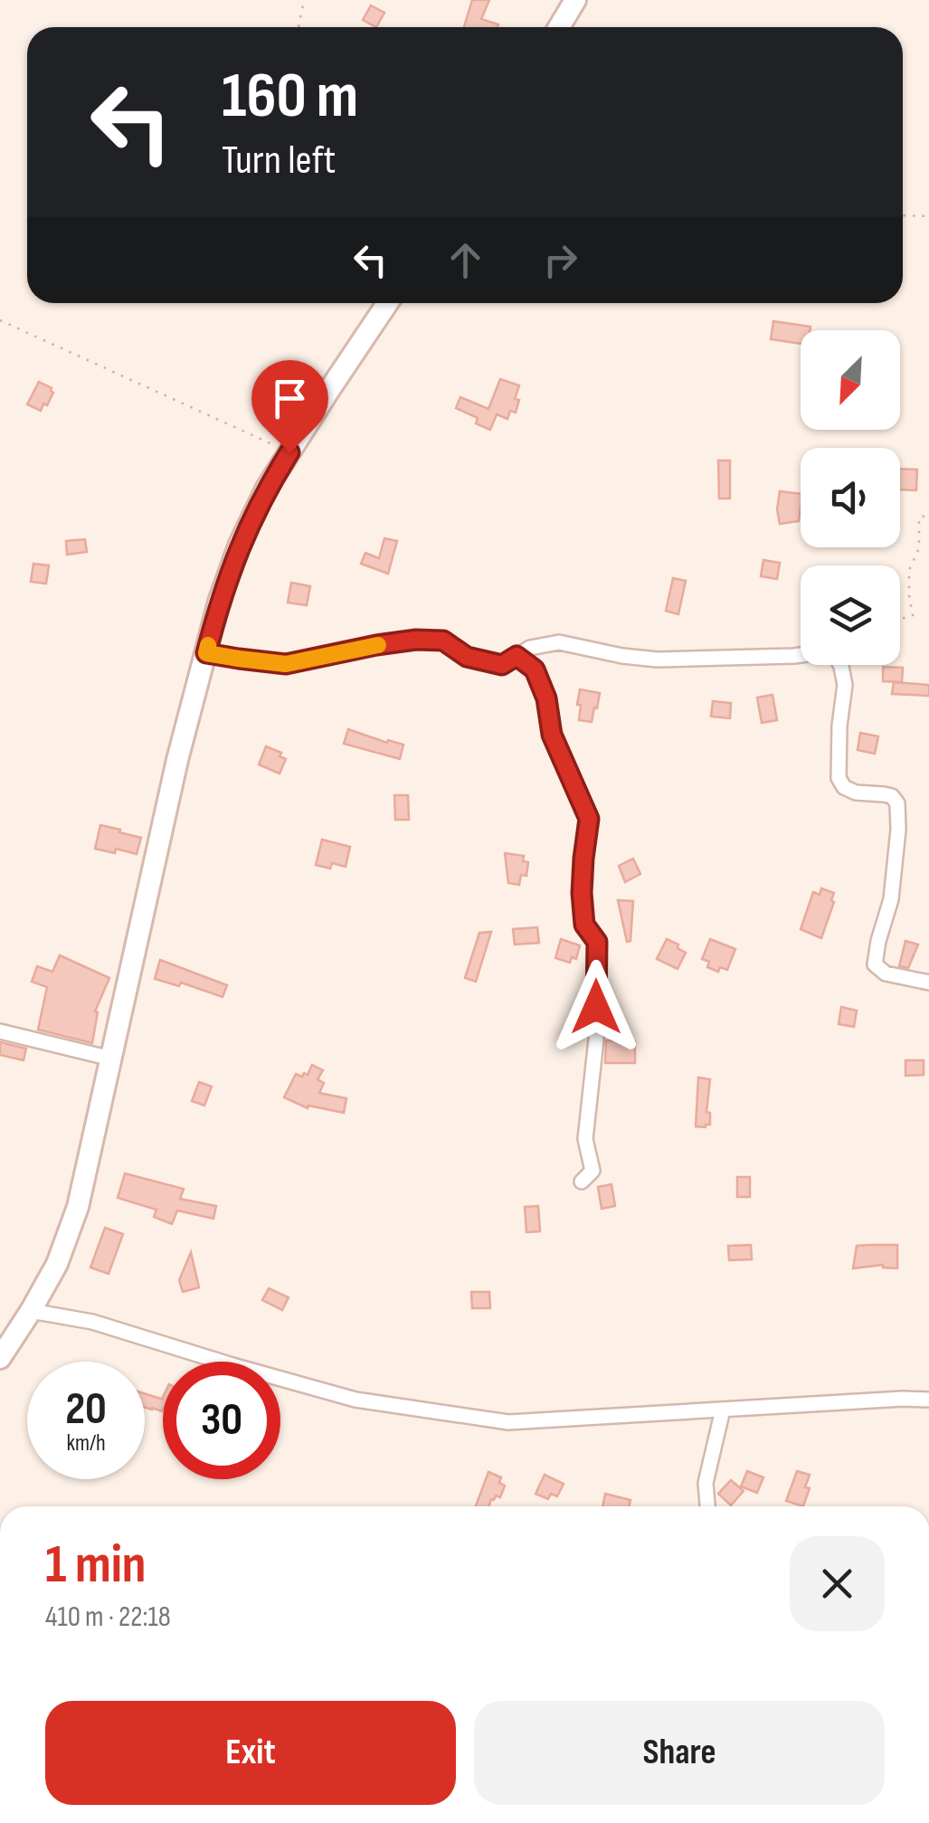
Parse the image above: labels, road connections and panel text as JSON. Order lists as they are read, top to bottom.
{
  "north": "bottom left",
  "page": {
    "turn": ["160 m", "Turn left"],
    "speed": "20 km/h",
    "limit": "30",
    "heading": ["1 min", "410 m · 22:18"],
    "buttons": ["Exit", "Share"]
  }
}
